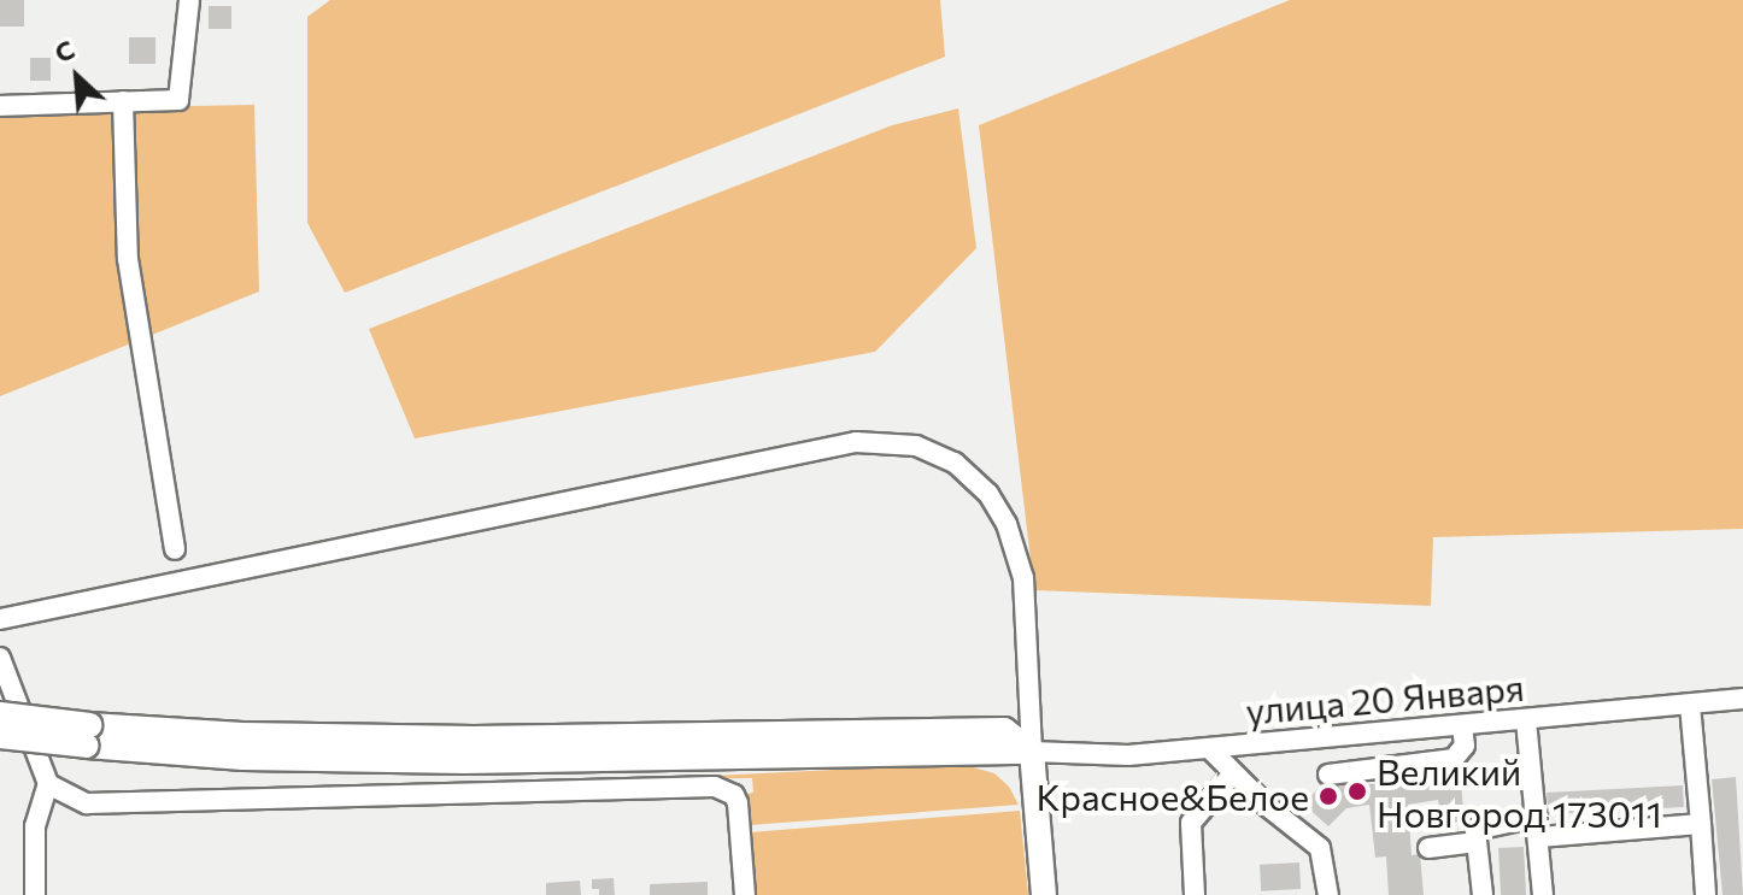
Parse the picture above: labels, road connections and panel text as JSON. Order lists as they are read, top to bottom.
{
  "streets": {
    "street": ["улица 20 Января"]
  },
  "places": ["Великий Новгород 173011", "Красное&Белое"],
  "north": "top left"
}
